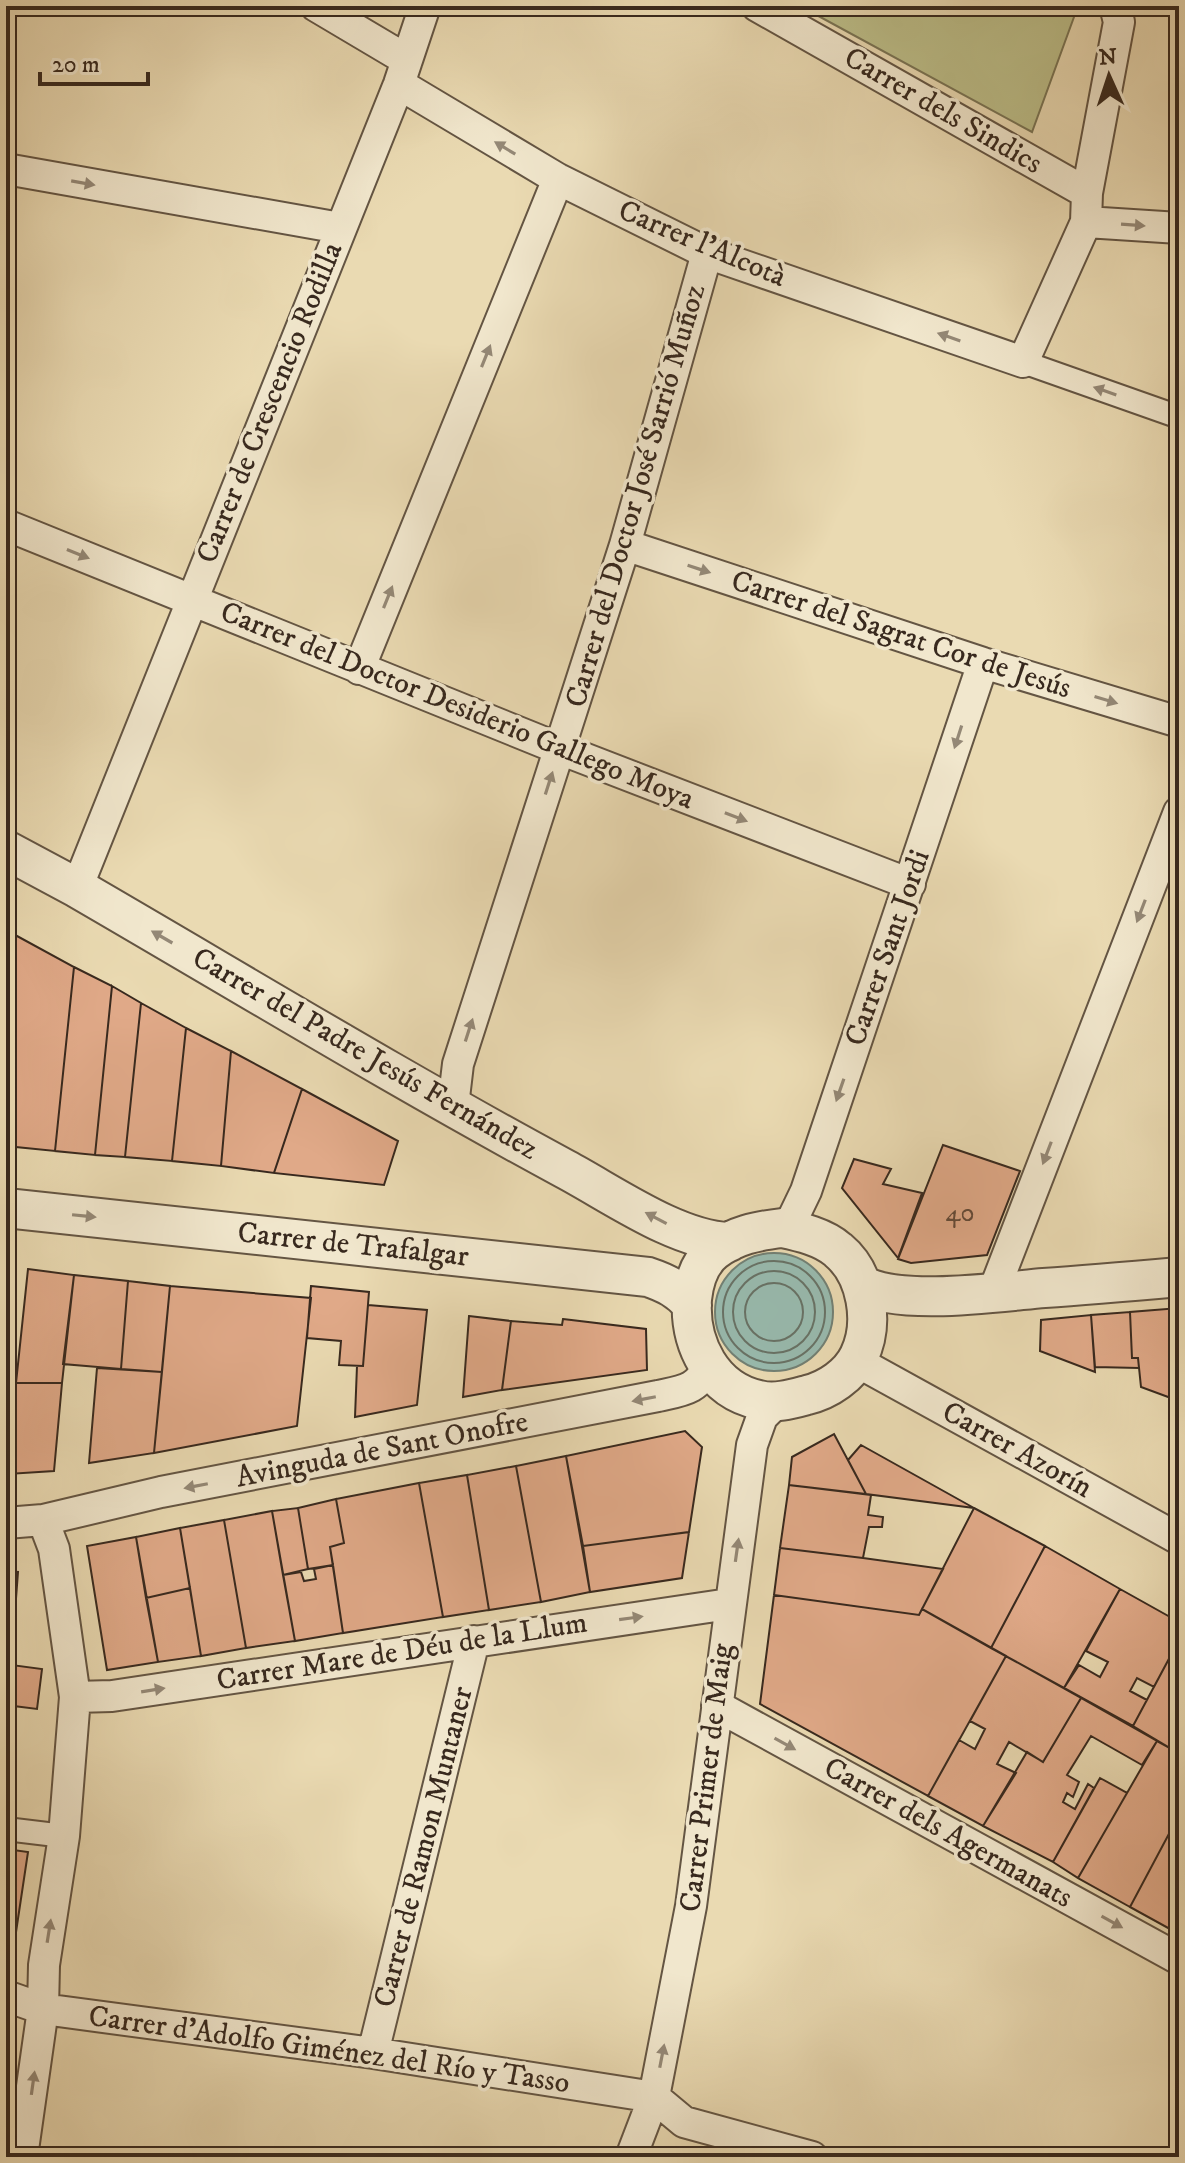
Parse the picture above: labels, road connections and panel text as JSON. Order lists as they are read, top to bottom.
{
  "streets": {
    "street": [
      "Carrer dels Sindics",
      "Carrer l'Alcotà",
      "Carrer de Crescencio Rodilla",
      "Carrer del Doctor José Sarrió Muñoz",
      "Carrer del Sagrat Cor de Jesús",
      "Carrer del Doctor Desiderio Gallego Moya",
      "Carrer Sant Jordi",
      "Carrer del Padre Jesús Fernández",
      "Carrer de Trafalgar",
      "Avinguda de Sant Onofre",
      "Carrer Azorín",
      "Carrer Mare de Déu de la Llum",
      "Carrer Primer de Maig",
      "Carrer dels Agermanats",
      "Carrer de Ramon Muntaner",
      "Carrer d'Adolfo Giménez del Río y Tasso"
    ]
  },
  "crossings": [
    ["Carrer l'Alcotà", "Carrer de Crescencio Rodilla"],
    ["Carrer l'Alcotà", "Carrer del Doctor José Sarrió Muñoz"],
    ["Carrer de Crescencio Rodilla", "Carrer del Doctor Desiderio Gallego Moya"],
    ["Carrer de Crescencio Rodilla", "Carrer del Padre Jesús Fernández"],
    ["Carrer del Doctor José Sarrió Muñoz", "Carrer del Sagrat Cor de Jesús"],
    ["Carrer del Doctor José Sarrió Muñoz", "Carrer del Doctor Desiderio Gallego Moya"],
    ["Carrer del Doctor José Sarrió Muñoz", "Carrer del Padre Jesús Fernández"],
    ["Carrer del Sagrat Cor de Jesús", "Carrer Sant Jordi"],
    ["Carrer del Doctor Desiderio Gallego Moya", "Carrer Sant Jordi"],
    ["Carrer Sant Jordi", "Carrer del Padre Jesús Fernández"],
    ["Carrer Sant Jordi", "Carrer de Trafalgar"],
    ["Carrer Sant Jordi", "Avinguda de Sant Onofre"],
    ["Carrer Sant Jordi", "Carrer Azorín"],
    ["Carrer Sant Jordi", "Carrer Primer de Maig"],
    ["Carrer del Padre Jesús Fernández", "Carrer de Trafalgar"],
    ["Carrer del Padre Jesús Fernández", "Avinguda de Sant Onofre"],
    ["Carrer del Padre Jesús Fernández", "Carrer Azorín"],
    ["Carrer del Padre Jesús Fernández", "Carrer Primer de Maig"],
    ["Carrer de Trafalgar", "Avinguda de Sant Onofre"],
    ["Carrer de Trafalgar", "Carrer Azorín"],
    ["Carrer de Trafalgar", "Carrer Primer de Maig"],
    ["Avinguda de Sant Onofre", "Carrer Azorín"],
    ["Avinguda de Sant Onofre", "Carrer Primer de Maig"],
    ["Carrer Azorín", "Carrer Primer de Maig"],
    ["Carrer Mare de Déu de la Llum", "Carrer Primer de Maig"],
    ["Carrer Mare de Déu de la Llum", "Carrer de Ramon Muntaner"],
    ["Carrer Primer de Maig", "Carrer dels Agermanats"],
    ["Carrer Primer de Maig", "Carrer d'Adolfo Giménez del Río y Tasso"],
    ["Carrer de Ramon Muntaner", "Carrer d'Adolfo Giménez del Río y Tasso"]
  ],
  "one_way": [
    "Carrer l'Alcotà",
    "Carrer del Doctor José Sarrió Muñoz",
    "Carrer del Sagrat Cor de Jesús",
    "Carrer del Doctor Desiderio Gallego Moya",
    "Carrer del Padre Jesús Fernández",
    "Carrer de Trafalgar",
    "Avinguda de Sant Onofre",
    "Carrer Mare de Déu de la Llum",
    "Carrer Primer de Maig",
    "Carrer dels Agermanats"
  ],
  "house_numbers": ["40"],
  "scale_bar": "20 m",
  "north": "top"
}
